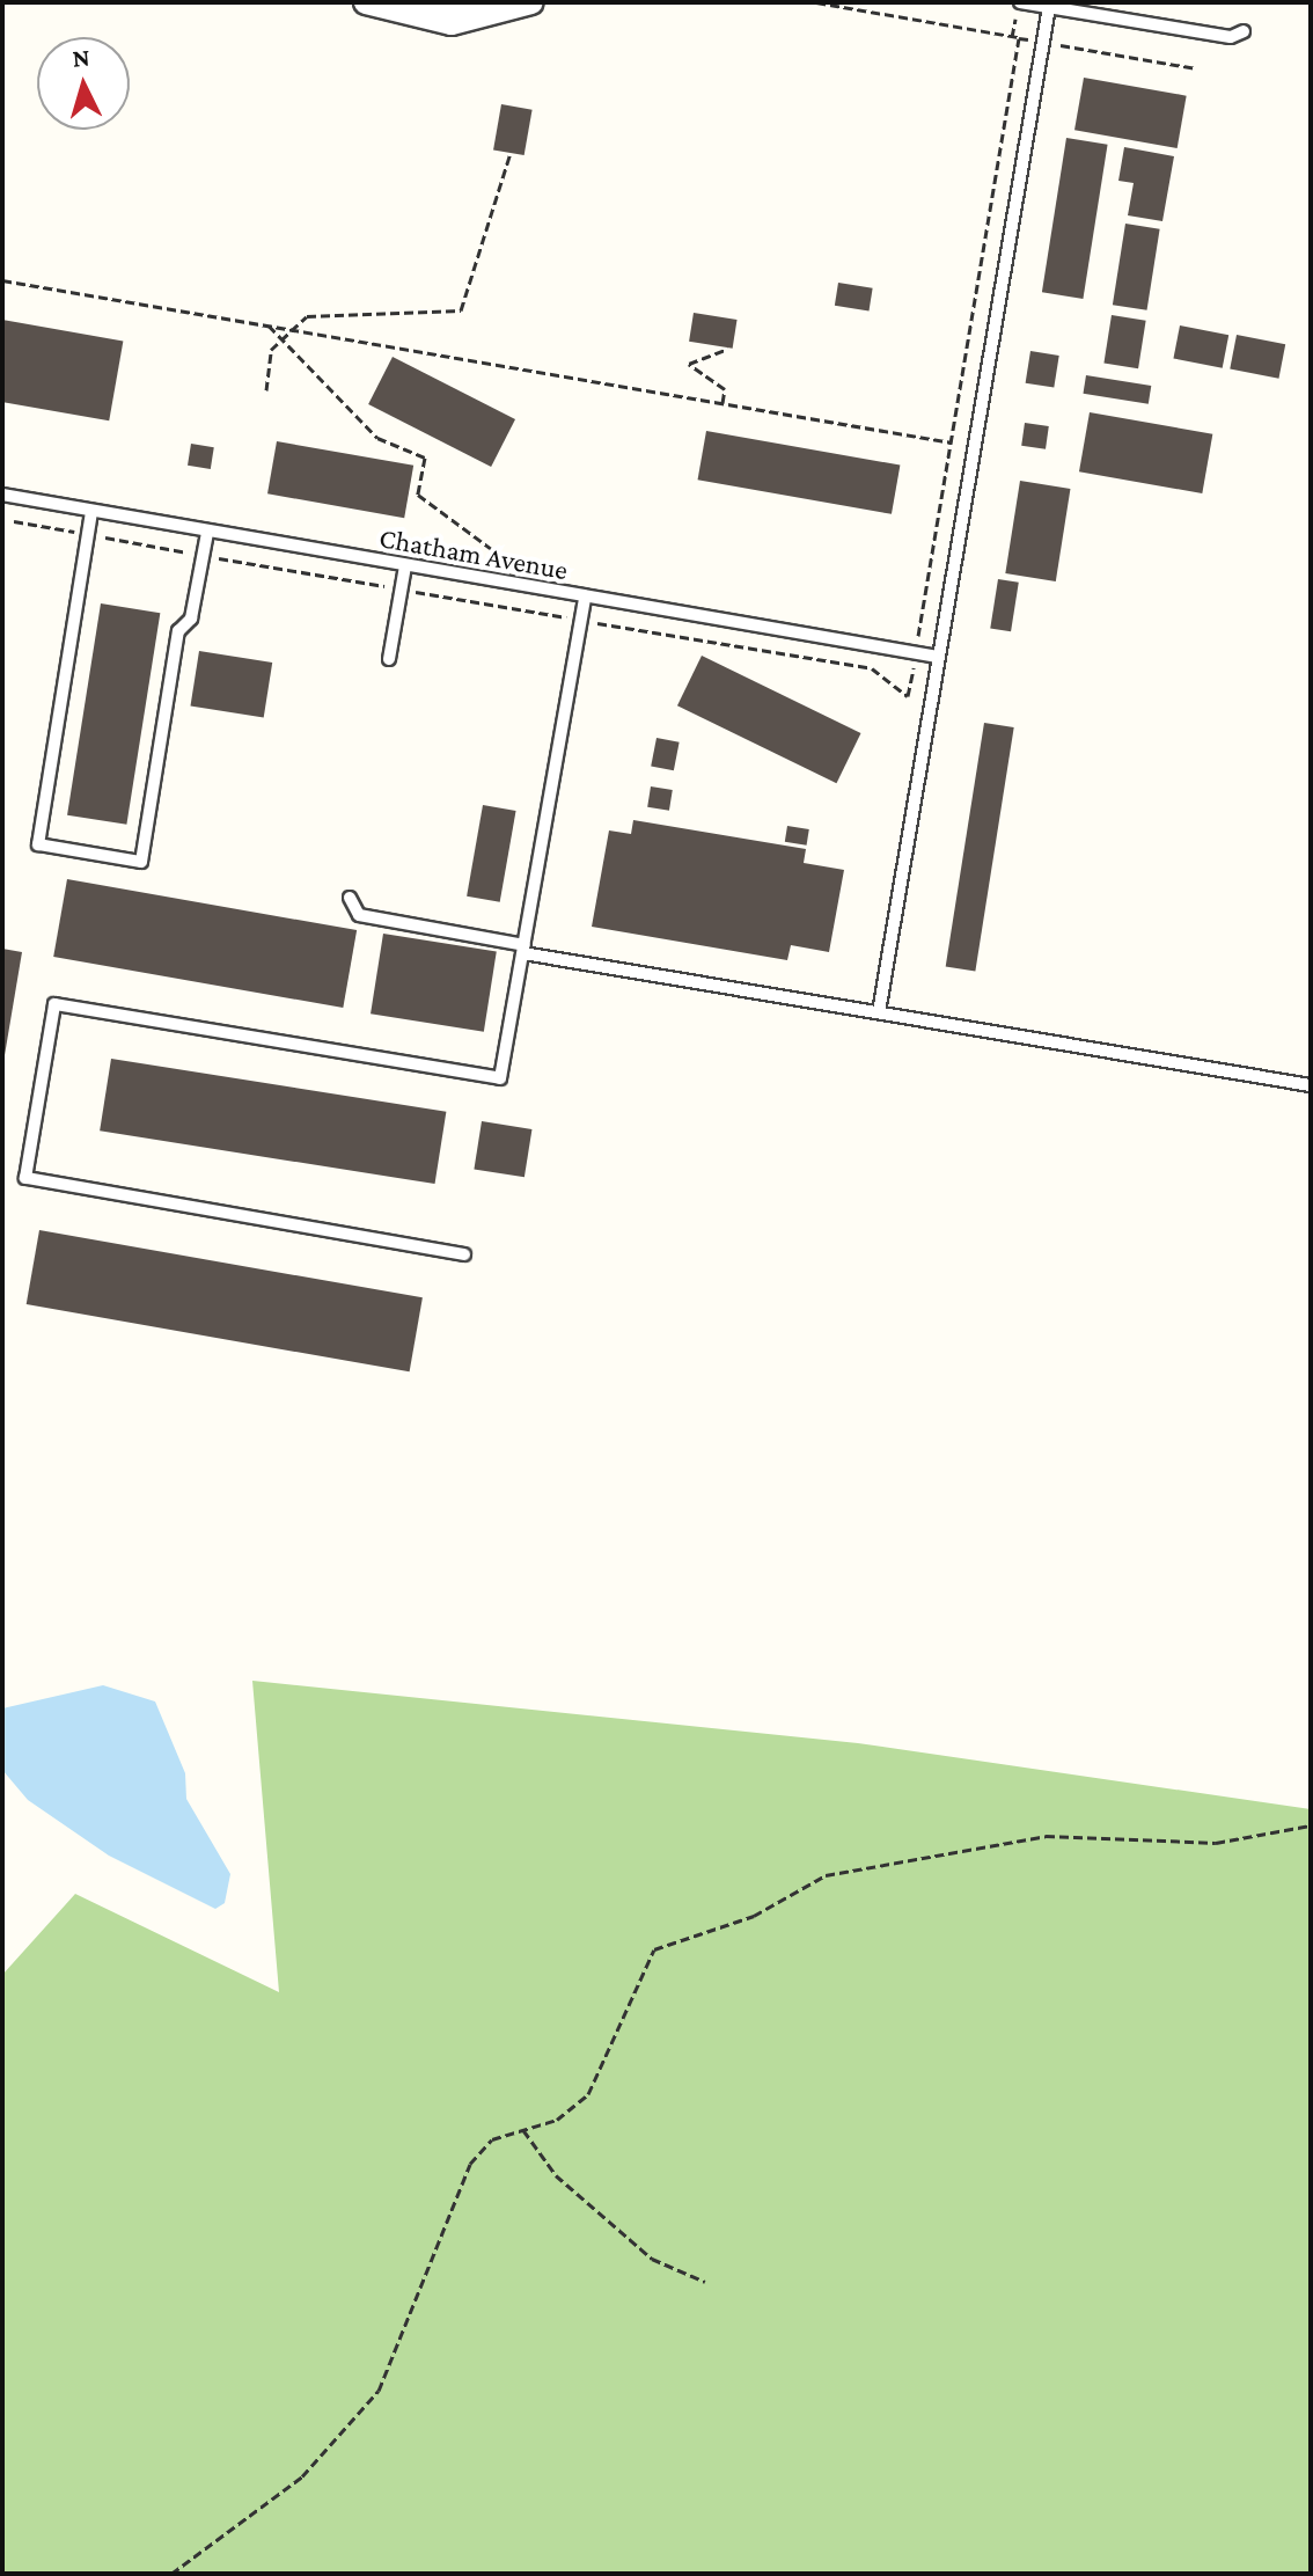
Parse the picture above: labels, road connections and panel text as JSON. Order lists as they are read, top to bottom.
{
  "streets": {
    "lane": ["Chatham Avenue"]
  },
  "north": "top"
}
